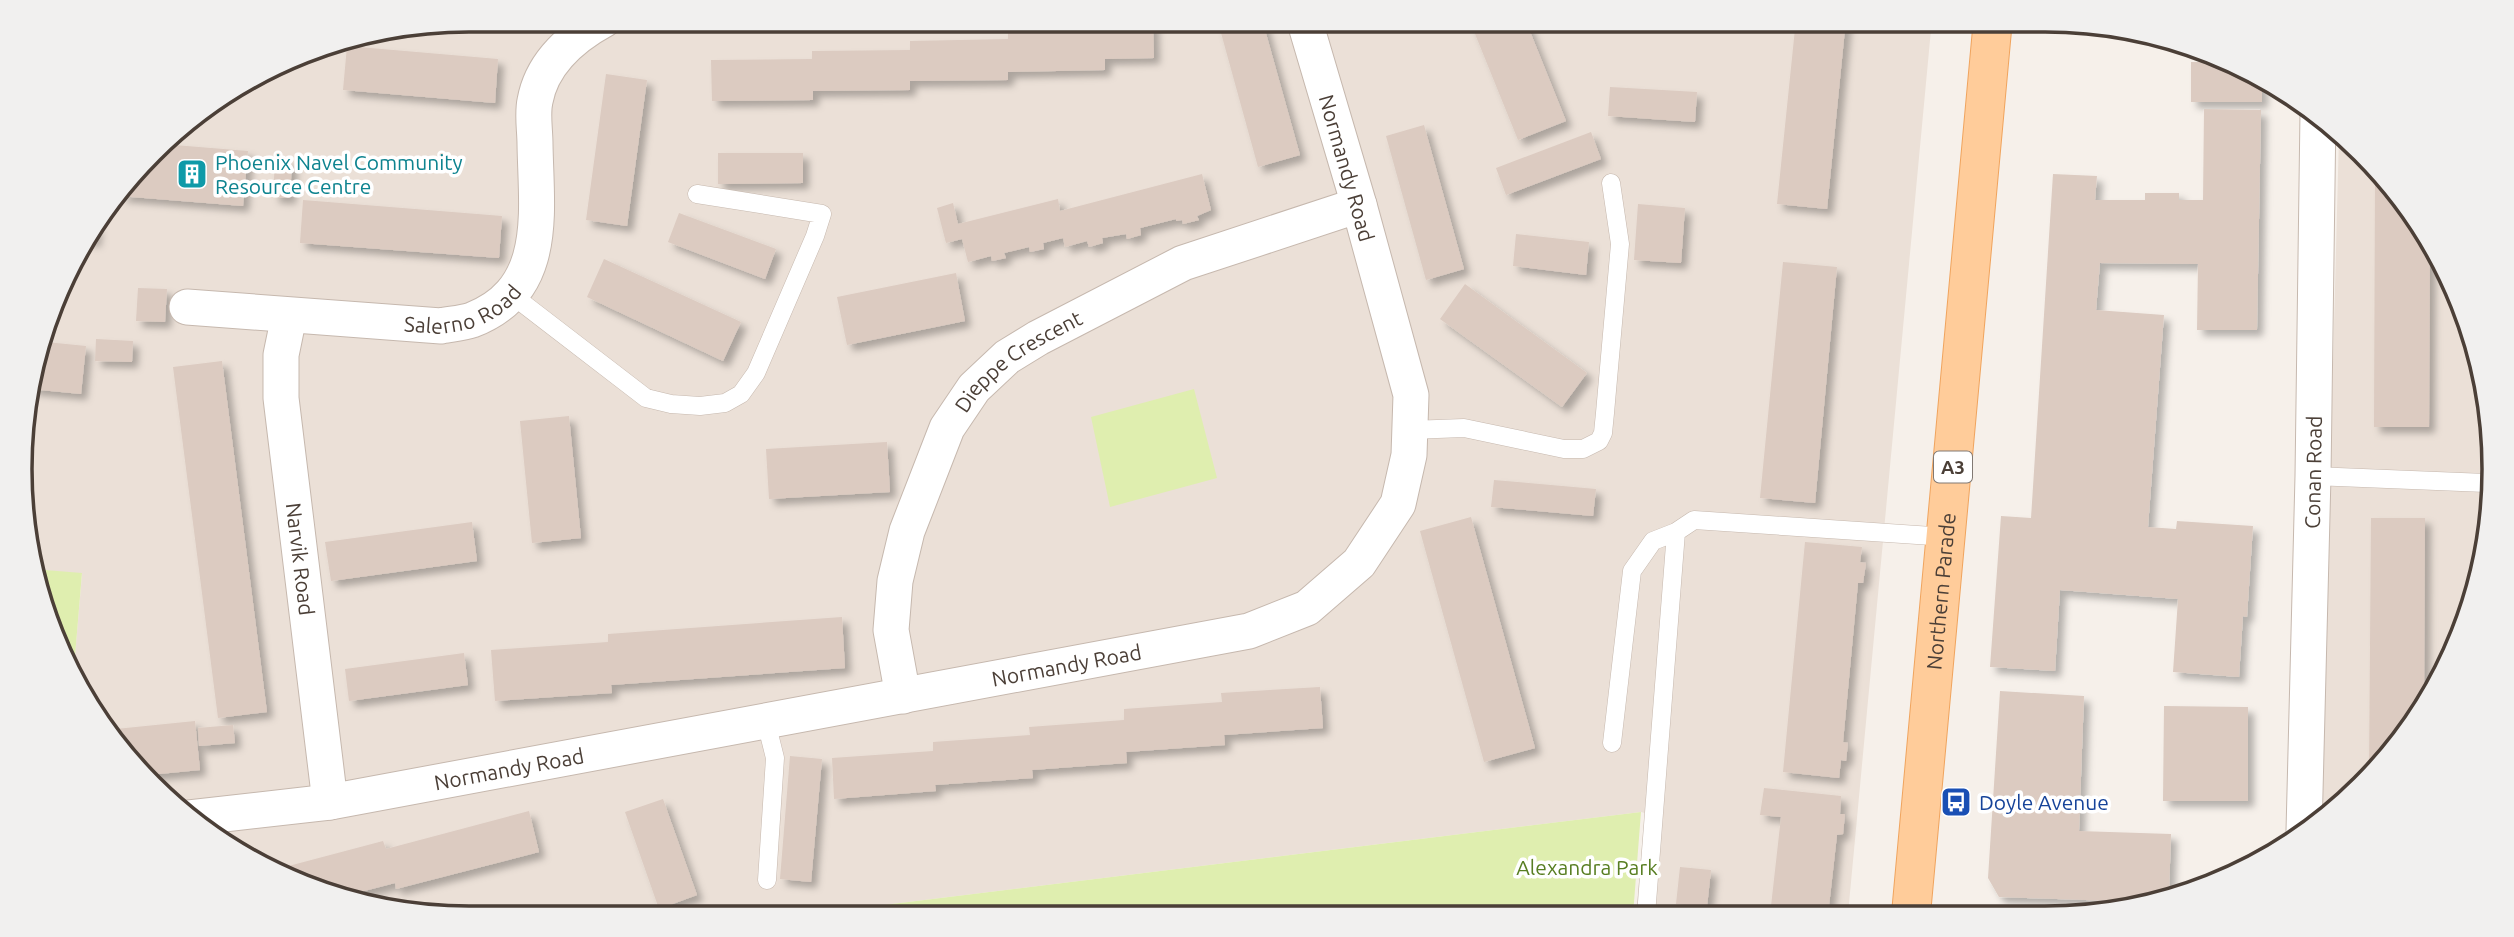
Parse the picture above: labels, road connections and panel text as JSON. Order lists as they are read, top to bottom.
{
  "streets": {
    "main road": ["A3", "Northern Parade"],
    "street": [
      "Normandy Road",
      "Salerno Road",
      "Dieppe Crescent",
      "Conan Road",
      "Narvik Road"
    ]
  },
  "crossings": [
    ["Normandy Road", "Dieppe Crescent"],
    ["Normandy Road", "Narvik Road"],
    ["Salerno Road", "Narvik Road"]
  ],
  "parks": ["Alexandra Park"],
  "places": {
    "building": ["Phoenix Navel Community Resource Centre"],
    "bus stop": ["Doyle Avenue"]
  }
}
